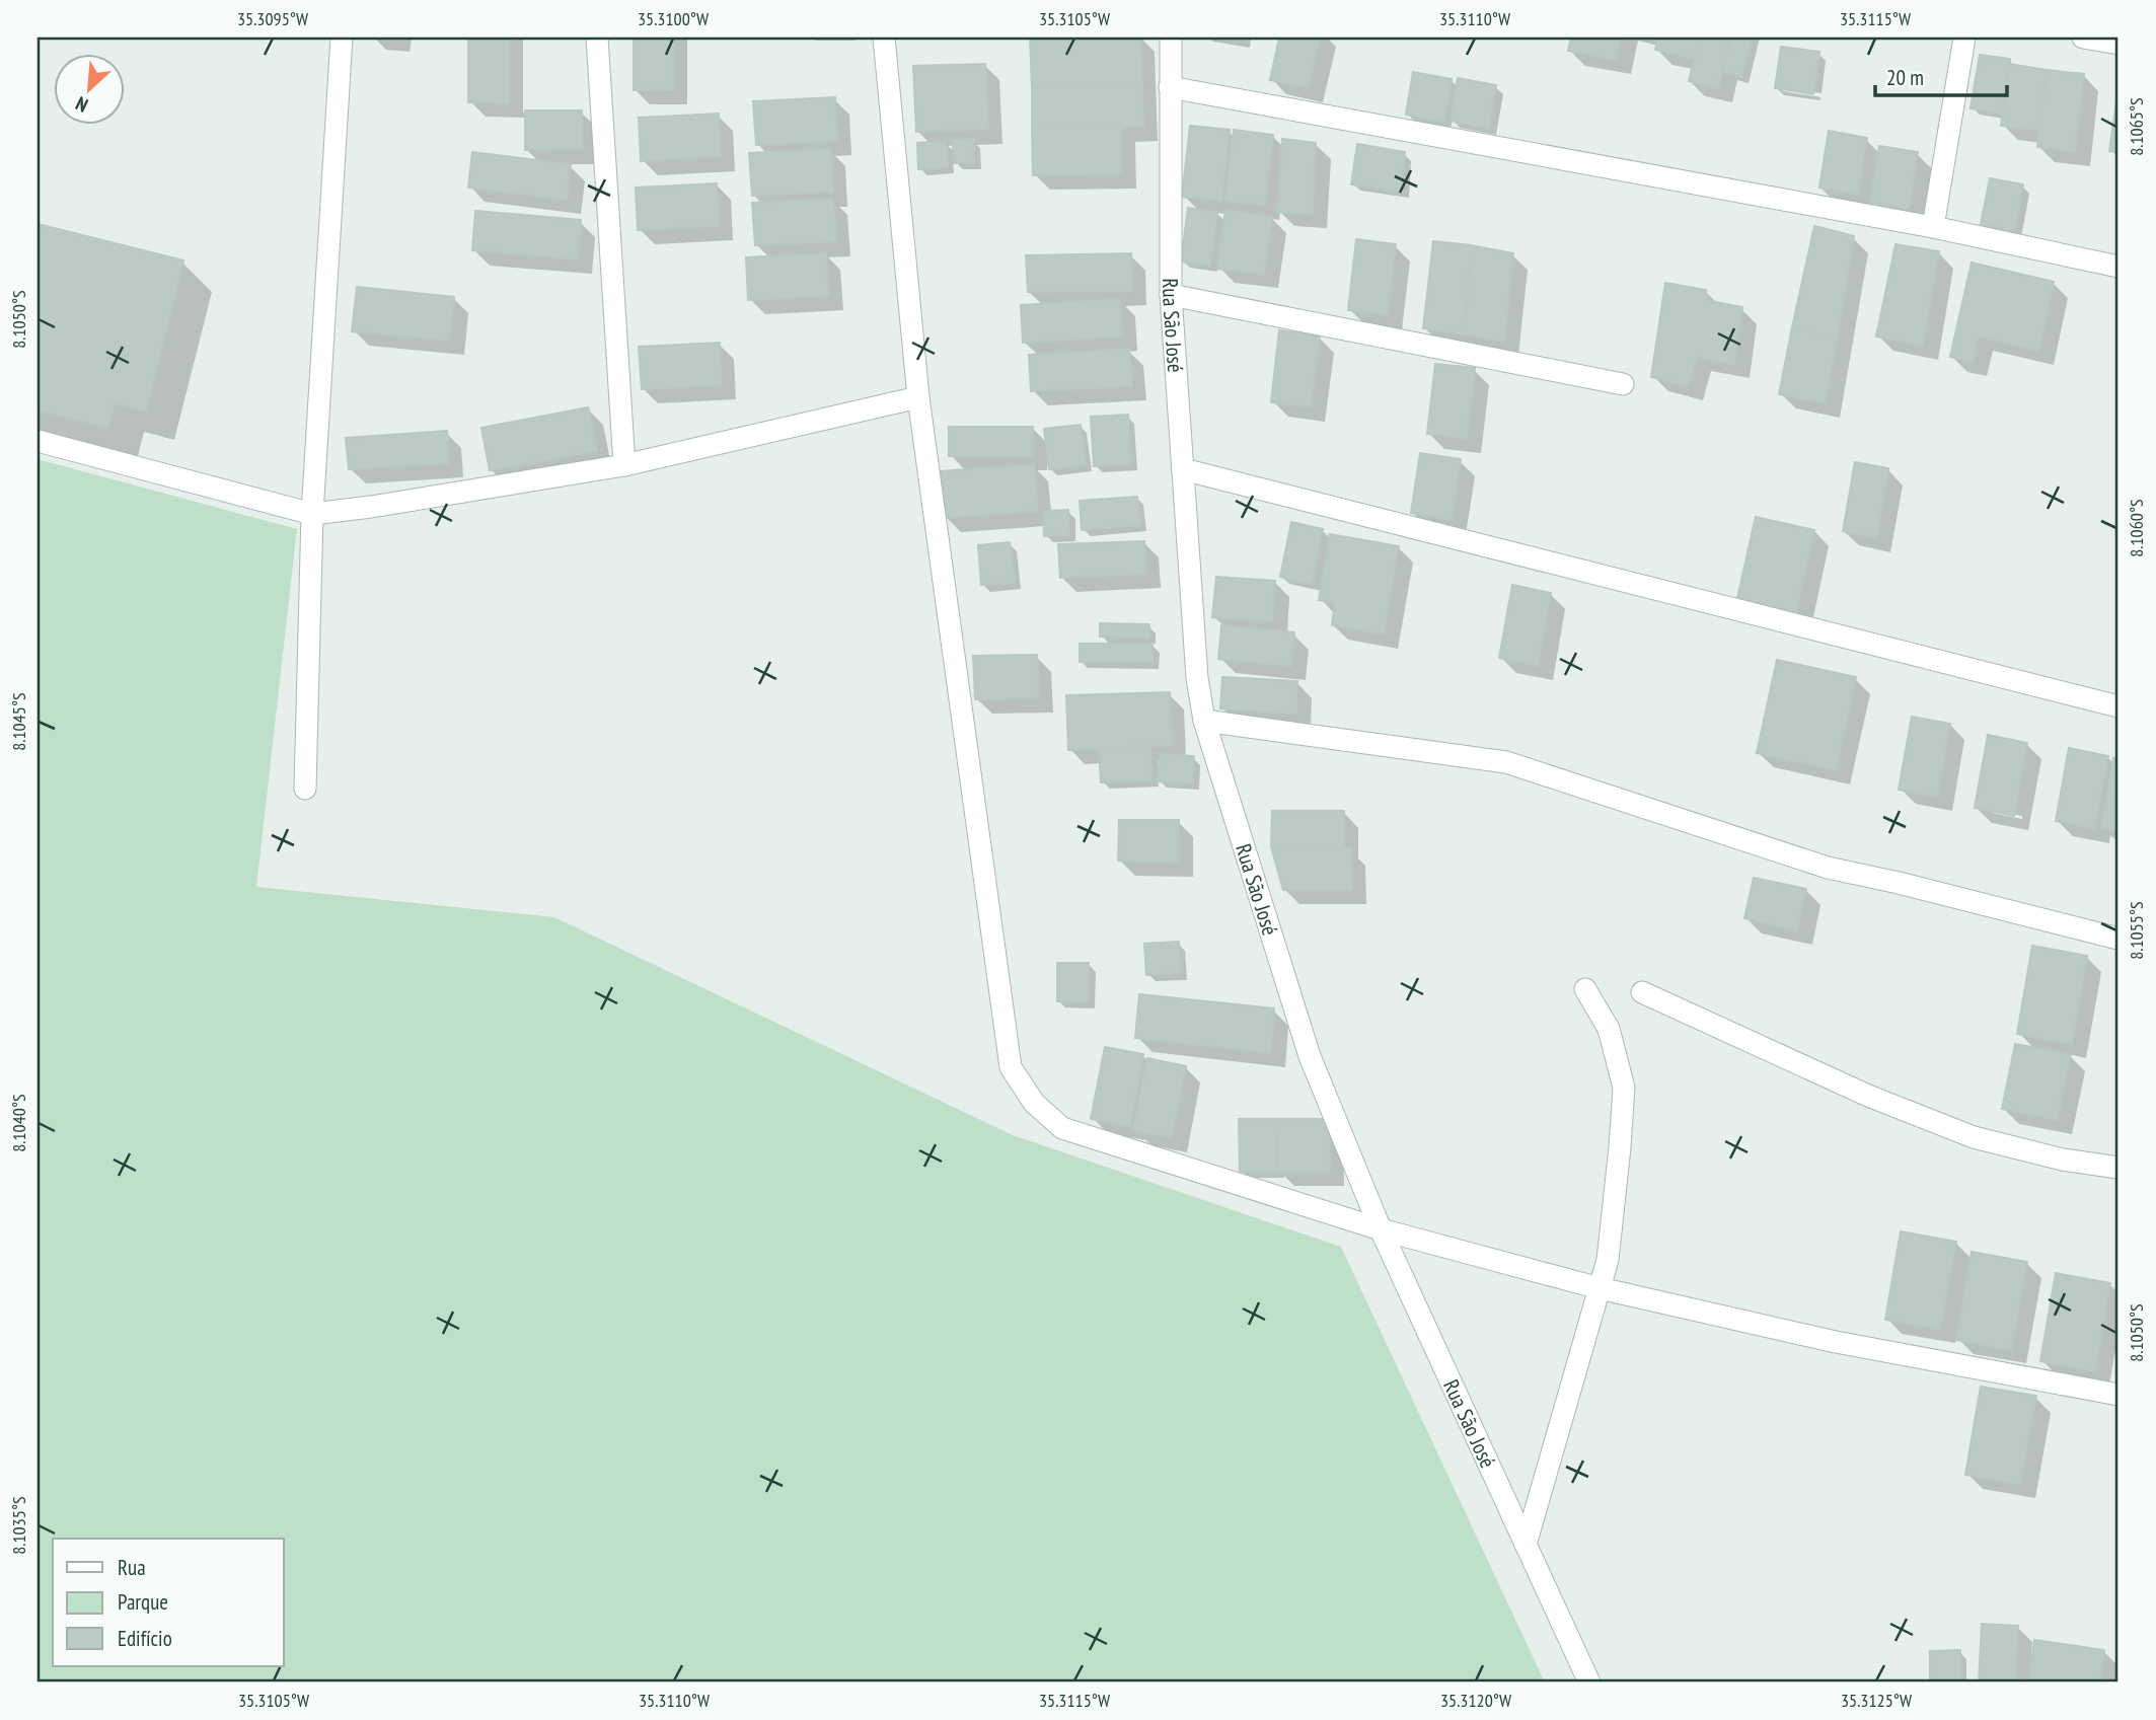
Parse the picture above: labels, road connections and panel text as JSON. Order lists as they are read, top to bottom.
{
  "streets": {
    "street": ["Rua São José"]
  },
  "legend": ["Rua", "Parque", "Edifício"],
  "scale_bar": "20 m",
  "north": "bottom left",
  "coordinates": [
    "35.3095°W",
    "35.3100°W",
    "35.3105°W",
    "35.3110°W",
    "35.3115°W",
    "8.1065°S",
    "8.1050°S",
    "8.1060°S",
    "8.1045°S",
    "8.1055°S",
    "8.1040°S",
    "8.1035°S",
    "35.3120°W",
    "35.3125°W"
  ]
}
